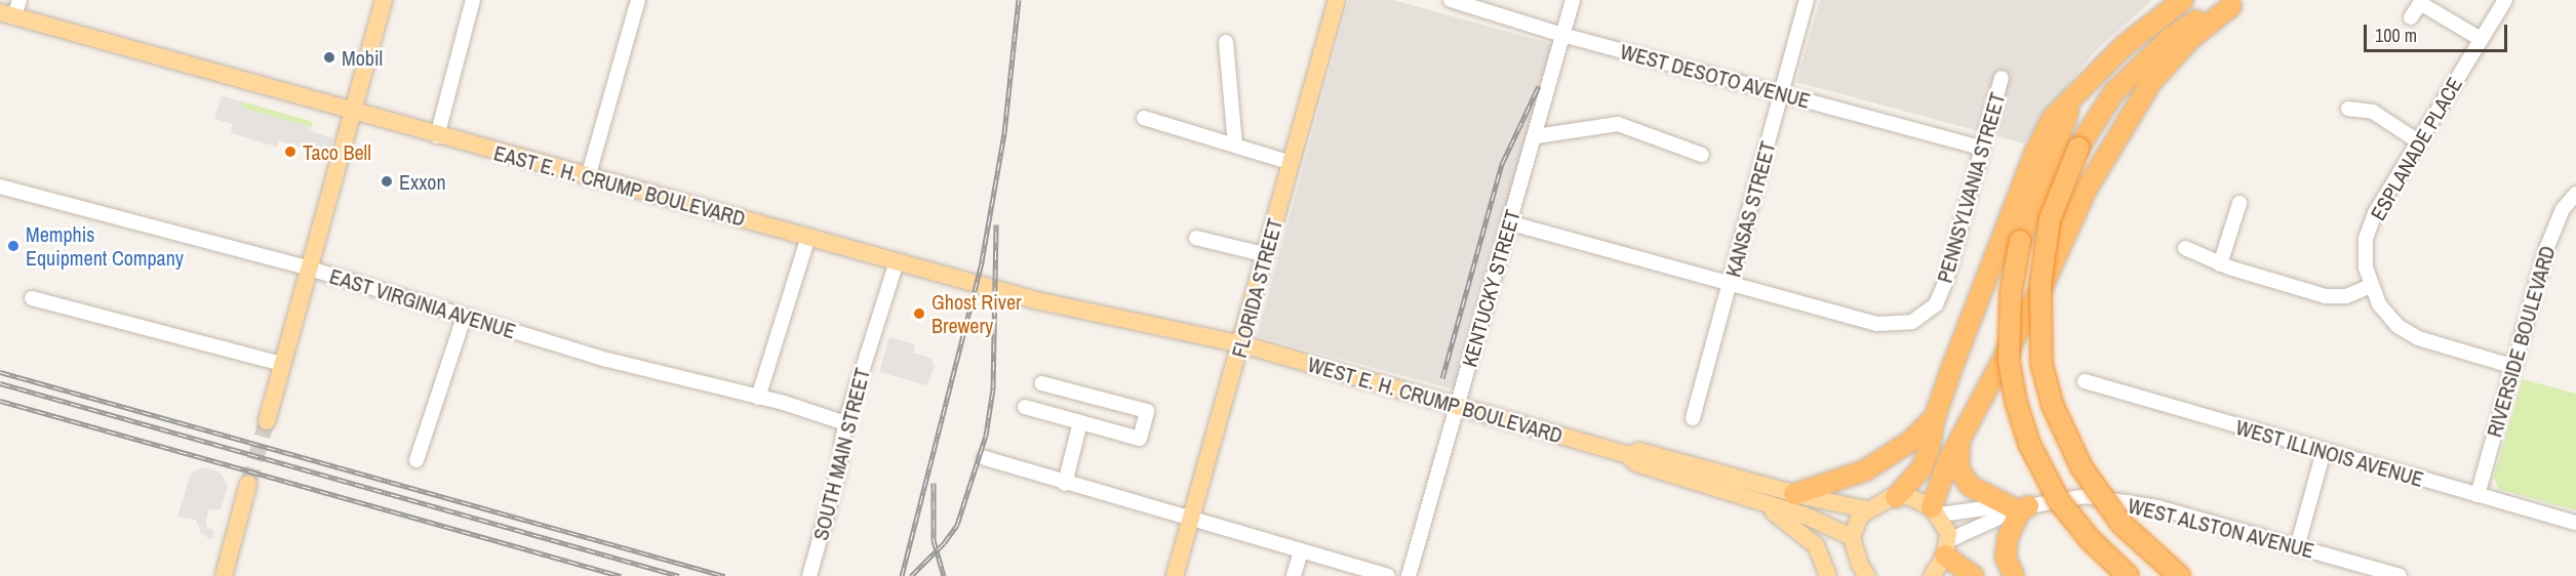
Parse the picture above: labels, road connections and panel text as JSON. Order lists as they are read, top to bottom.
{
  "streets": {
    "main road": ["EAST E. H. CRUMP BOULEVARD", "FLORIDA STREET", "WEST E. H. CRUMP BOULEVARD"],
    "street": [
      "WEST DESOTO AVENUE",
      "ESPLANADE PLACE",
      "PENNSYLVANIA STREET",
      "KANSAS STREET",
      "KENTUCKY STREET",
      "EAST VIRGINIA AVENUE",
      "RIVERSIDE BOULEVARD",
      "WEST ILLINOIS AVENUE",
      "SOUTH MAIN STREET",
      "WEST ALSTON AVENUE"
    ]
  },
  "crossings": [
    ["WEST DESOTO AVENUE", "PENNSYLVANIA STREET"],
    ["WEST DESOTO AVENUE", "KANSAS STREET"],
    ["WEST DESOTO AVENUE", "KENTUCKY STREET"],
    ["ESPLANADE PLACE", "RIVERSIDE BOULEVARD"],
    ["EAST E. H. CRUMP BOULEVARD", "FLORIDA STREET"],
    ["EAST E. H. CRUMP BOULEVARD", "WEST E. H. CRUMP BOULEVARD"],
    ["EAST E. H. CRUMP BOULEVARD", "SOUTH MAIN STREET"],
    ["PENNSYLVANIA STREET", "KANSAS STREET"],
    ["FLORIDA STREET", "WEST E. H. CRUMP BOULEVARD"],
    ["KENTUCKY STREET", "WEST E. H. CRUMP BOULEVARD"],
    ["EAST VIRGINIA AVENUE", "SOUTH MAIN STREET"],
    ["RIVERSIDE BOULEVARD", "WEST ILLINOIS AVENUE"]
  ],
  "places": [
    "Mobil",
    "Taco Bell",
    "Exxon",
    "Memphis Equipment Company",
    "Ghost River Brewery"
  ],
  "scale_bar": "100 m"
}
